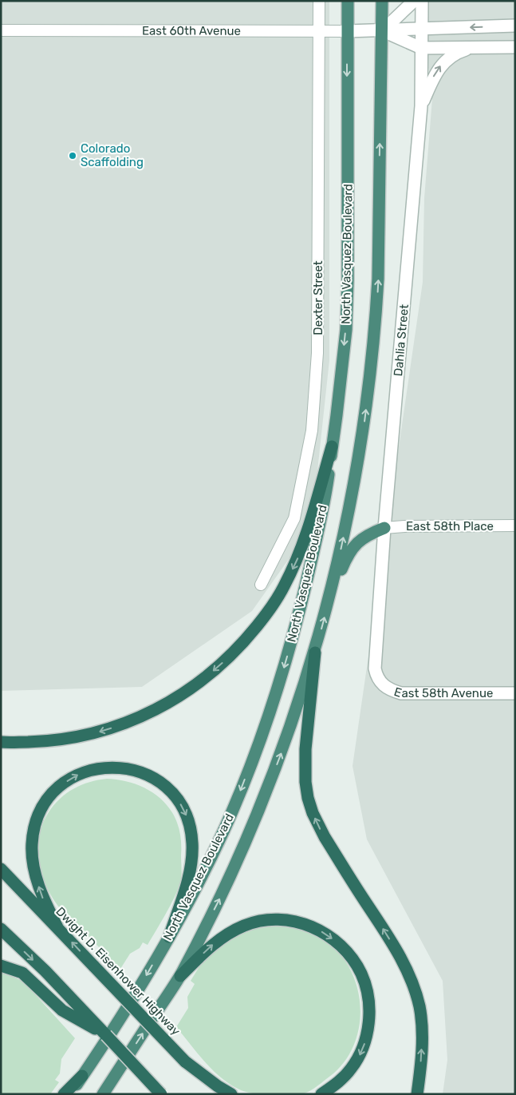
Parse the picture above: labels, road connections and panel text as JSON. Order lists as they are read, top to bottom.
{
  "streets": {
    "highway": ["North Vasquez Boulevard", "Dwight D. Eisenhower Highway"],
    "street": [
      "East 60th Avenue",
      "Dexter Street",
      "Dahlia Street",
      "East 58th Place",
      "East 58th Avenue"
    ]
  },
  "crossings": [
    ["East 60th Avenue", "North Vasquez Boulevard"],
    ["East 60th Avenue", "Dexter Street"],
    ["East 60th Avenue", "Dahlia Street"],
    ["Dahlia Street", "East 58th Place"],
    ["Dahlia Street", "East 58th Avenue"]
  ],
  "places": ["Colorado Scaffolding"]
}
